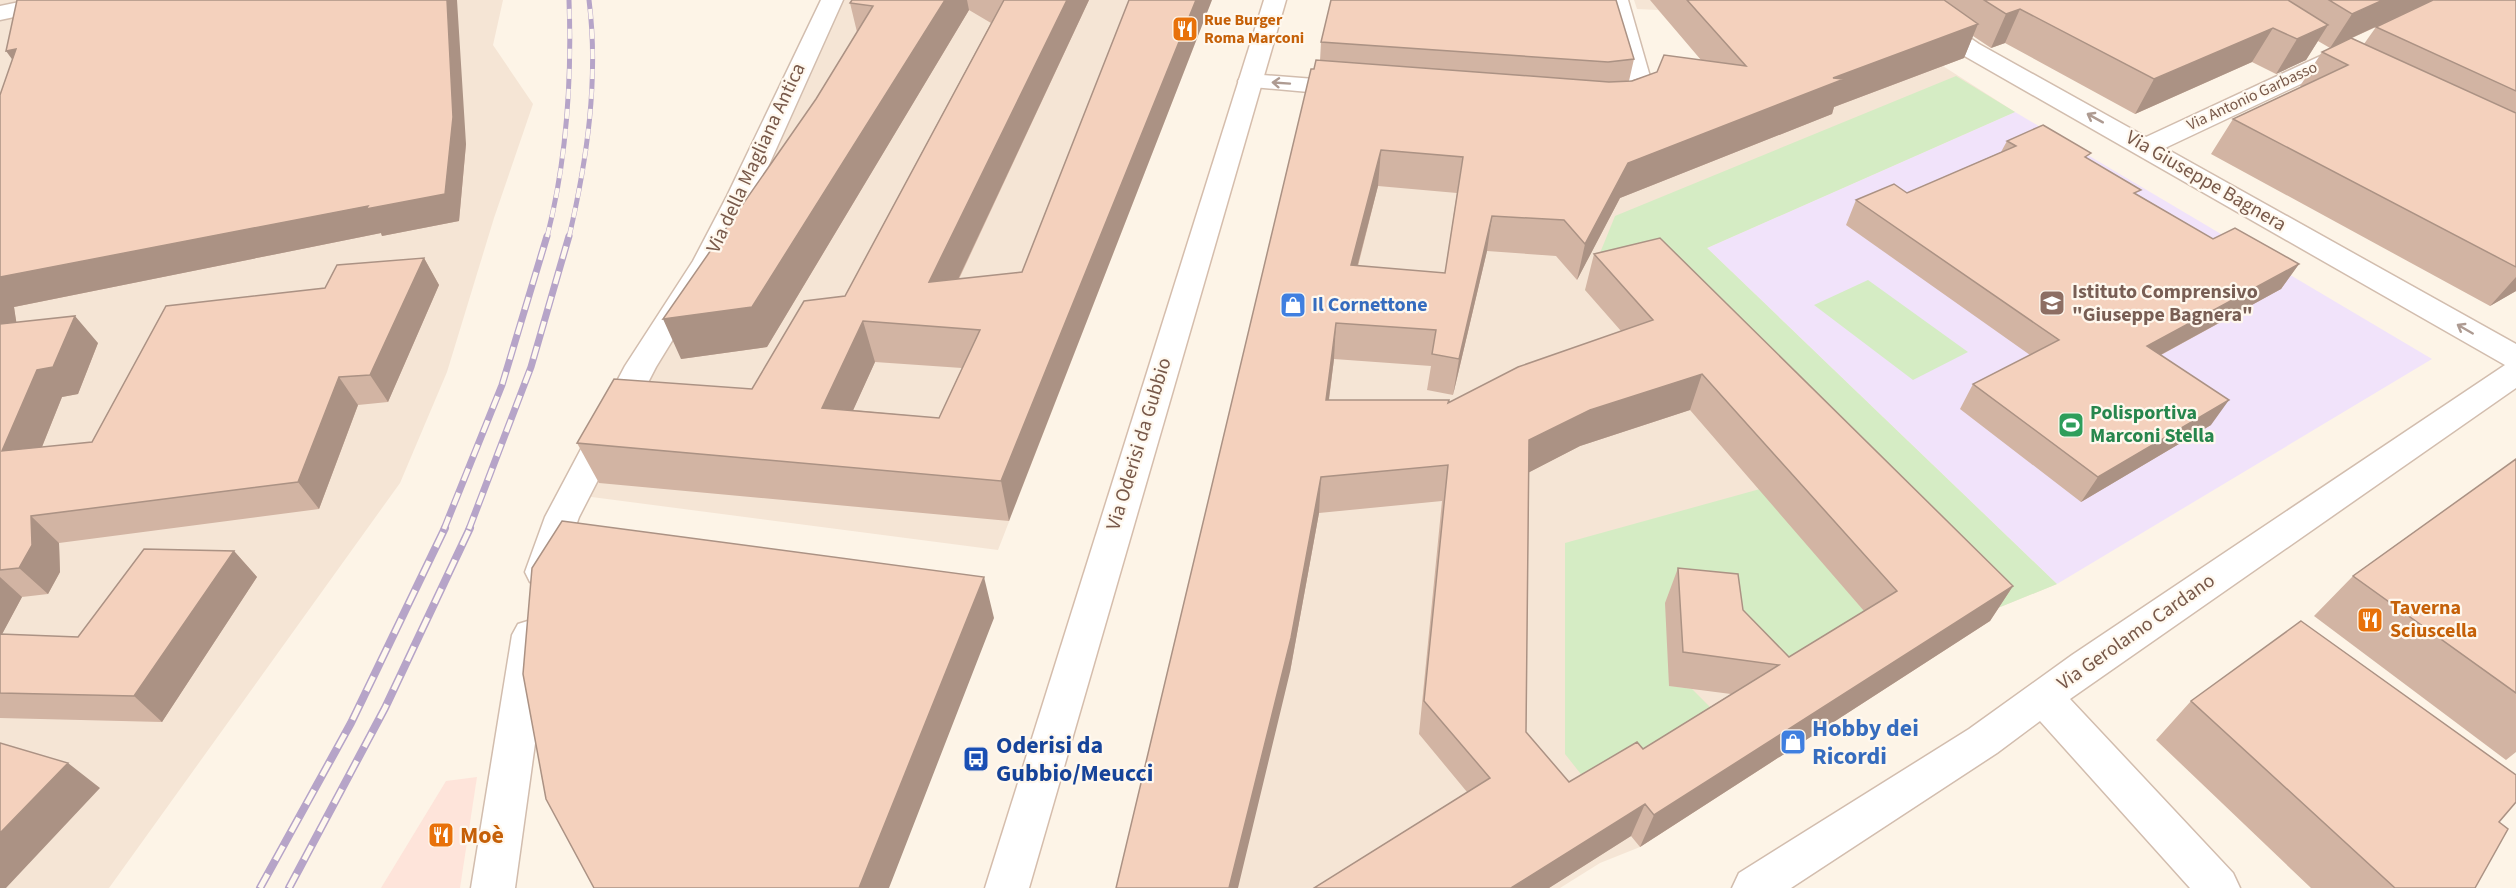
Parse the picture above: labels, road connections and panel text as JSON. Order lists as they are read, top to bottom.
{
  "streets": {
    "street": [
      "Via Antonio Garbasso",
      "Via della Magliana Antica",
      "Via Giuseppe Bagnera",
      "Via Oderisi da Gubbio",
      "Via Gerolamo Cardano"
    ]
  },
  "crossings": [
    ["Via Antonio Garbasso", "Via Giuseppe Bagnera"]
  ],
  "one_way": ["Via Giuseppe Bagnera"],
  "places": {
    "restaurant": ["Rue Burger Roma Marconi", "Taverna Sciuscella", "Moè"],
    "school or university": ["Istituto Comprensivo \"Giuseppe Bagnera\""],
    "shop": ["Il Cornettone", "Hobby dei Ricordi"],
    "sports": ["Polisportiva Marconi Stella"],
    "bus stop": ["Oderisi da Gubbio/Meucci"]
  }
}
